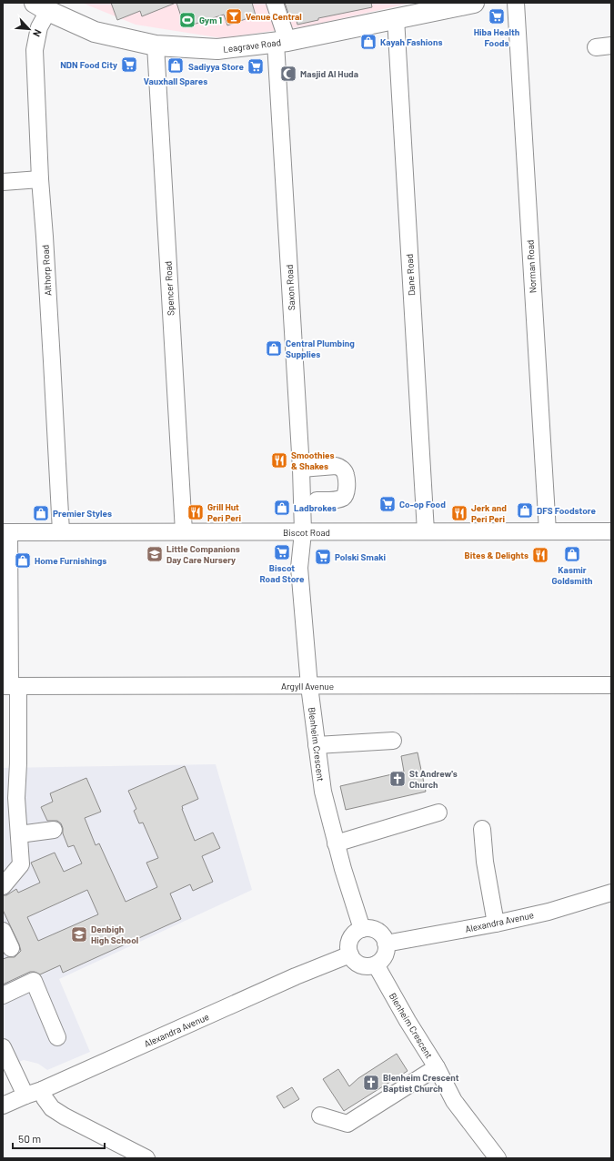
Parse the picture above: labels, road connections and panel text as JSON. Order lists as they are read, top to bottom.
{
  "streets": {
    "main road": ["Leagrave Road"],
    "street": [
      "Norman Road",
      "Althorp Road",
      "Dane Road",
      "Saxon Road",
      "Spencer Road",
      "Biscot Road",
      "Argyll Avenue",
      "Blenheim Crescent",
      "Alexandra Avenue"
    ]
  },
  "crossings": [
    ["Leagrave Road", "Althorp Road"],
    ["Leagrave Road", "Dane Road"],
    ["Leagrave Road", "Saxon Road"],
    ["Leagrave Road", "Spencer Road"],
    ["Norman Road", "Biscot Road"],
    ["Althorp Road", "Biscot Road"],
    ["Dane Road", "Biscot Road"],
    ["Saxon Road", "Biscot Road"],
    ["Saxon Road", "Blenheim Crescent"],
    ["Spencer Road", "Biscot Road"],
    ["Biscot Road", "Blenheim Crescent"],
    ["Argyll Avenue", "Blenheim Crescent"],
    ["Blenheim Crescent", "Alexandra Avenue"]
  ],
  "places": {
    "bar": ["Venue Central"],
    "supermarket": [
      "Hiba Health Foods",
      "NDN Food City",
      "Sadiyya Store",
      "Co-op Food",
      "Biscot Road Store",
      "Polski Smaki"
    ],
    "sports": ["Gym 1"],
    "shop": [
      "Kayah Fashions",
      "Vauxhall Spares",
      "Central Plumbing Supplies",
      "Ladbrokes",
      "DFS Foodstore",
      "Premier Styles",
      "Kasmir Goldsmith",
      "Home Furnishings"
    ],
    "mosque": ["Masjid Al Huda"],
    "restaurant": [
      "Smoothies & Shakes",
      "Grill Hut Peri Peri",
      "Jerk and Peri Peri",
      "Bites & Delights"
    ],
    "school or university": ["Little Companions Day Care Nursery", "Denbigh High School"],
    "church": ["St Andrew's Church", "Blenheim Crescent Baptist Church"]
  },
  "scale_bar": "50 m",
  "north": "bottom right"
}
